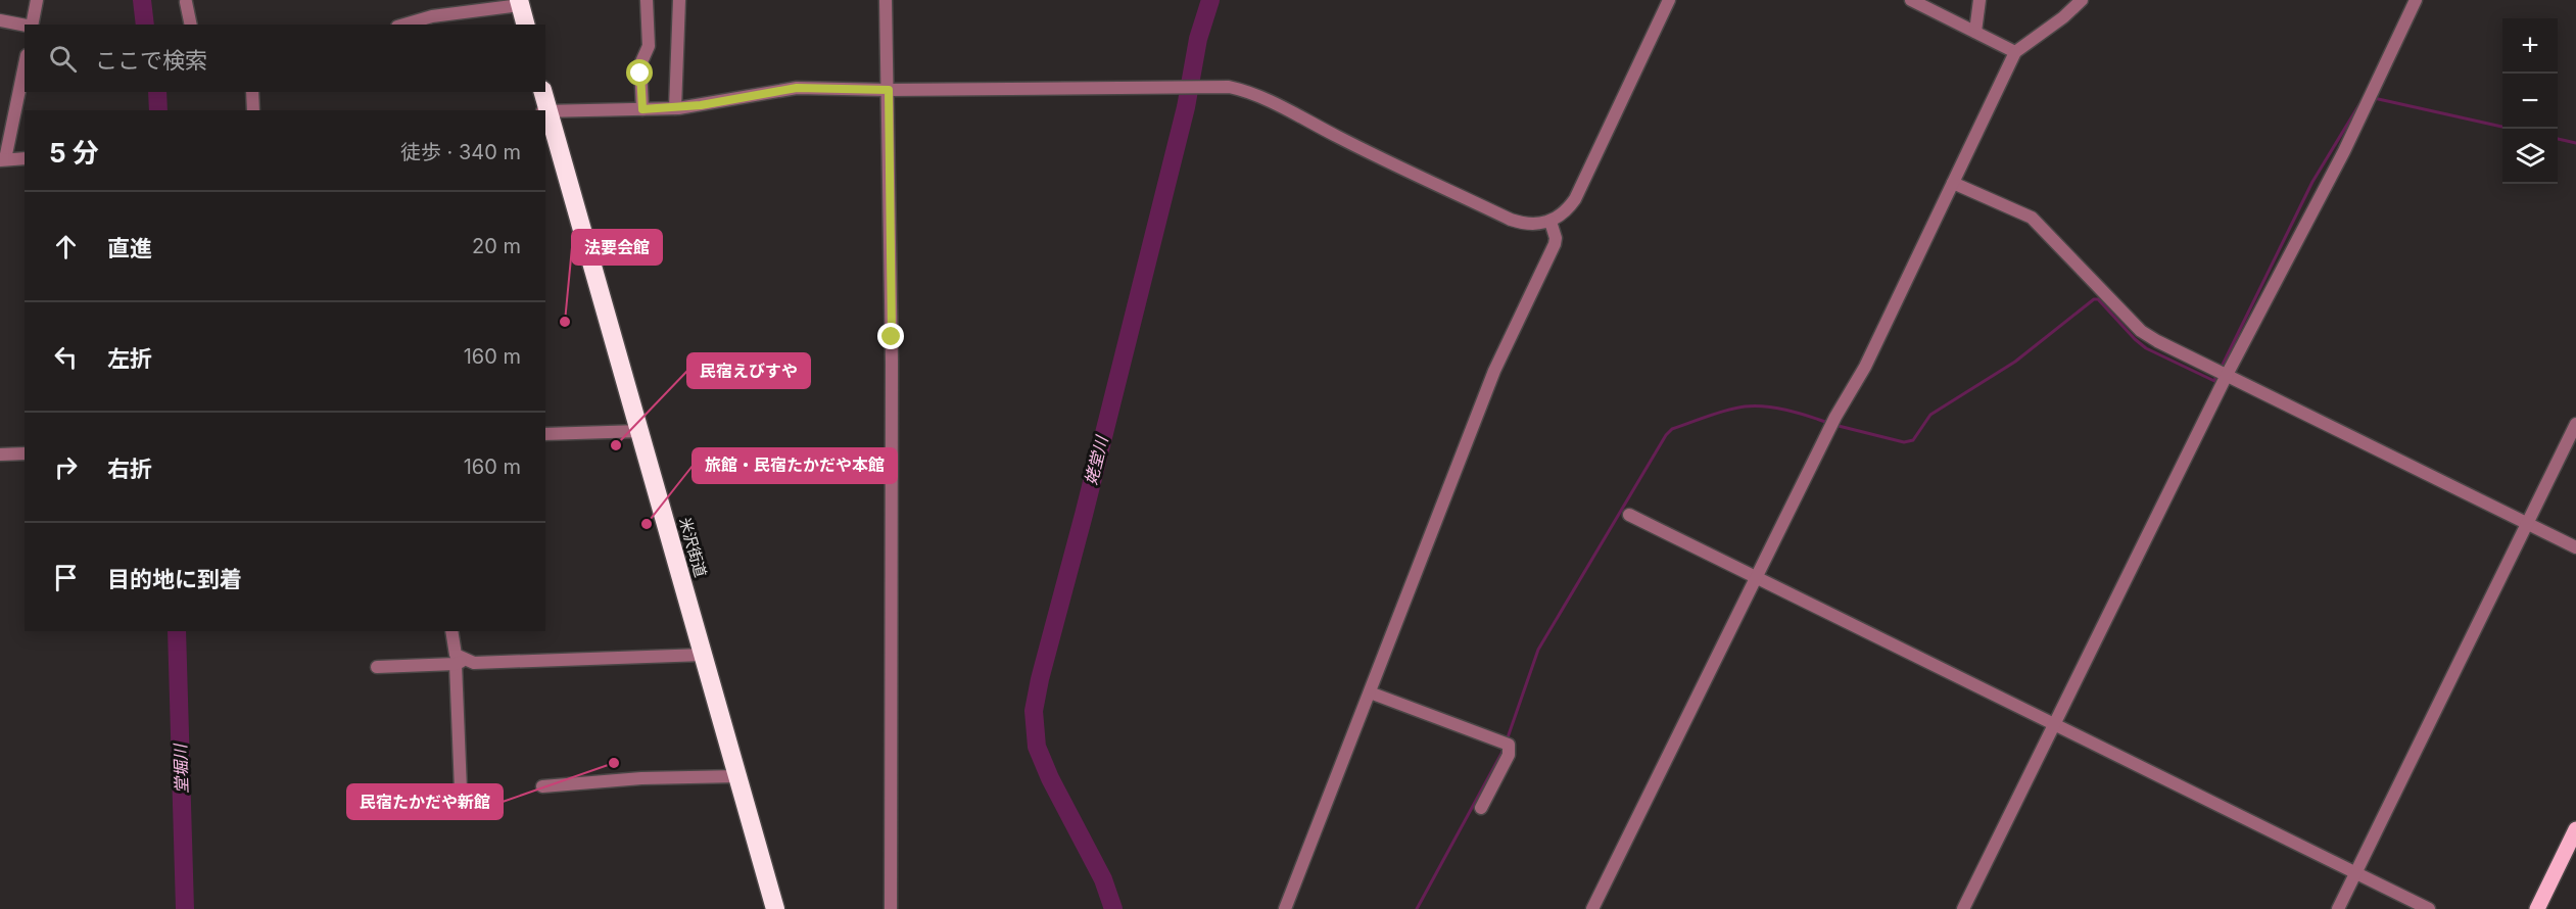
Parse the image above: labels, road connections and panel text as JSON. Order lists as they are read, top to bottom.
{
  "streets": {
    "highway": ["米沢街道"]
  },
  "water": ["姥堂川", "堂堀川"],
  "places": [
    "法要会館",
    "民宿えびすや",
    "旅館・民宿たかだや本館",
    "民宿たかだや新館"
  ],
  "page": {
    "map_buttons": ["+", "−"],
    "search": "ここで検索",
    "heading": ["5 分", "徒歩 · 340 m"],
    "list": [
      ["直進", "20 m"],
      ["左折", "160 m"],
      ["右折", "160 m"],
      "目的地に到着"
    ]
  }
}
